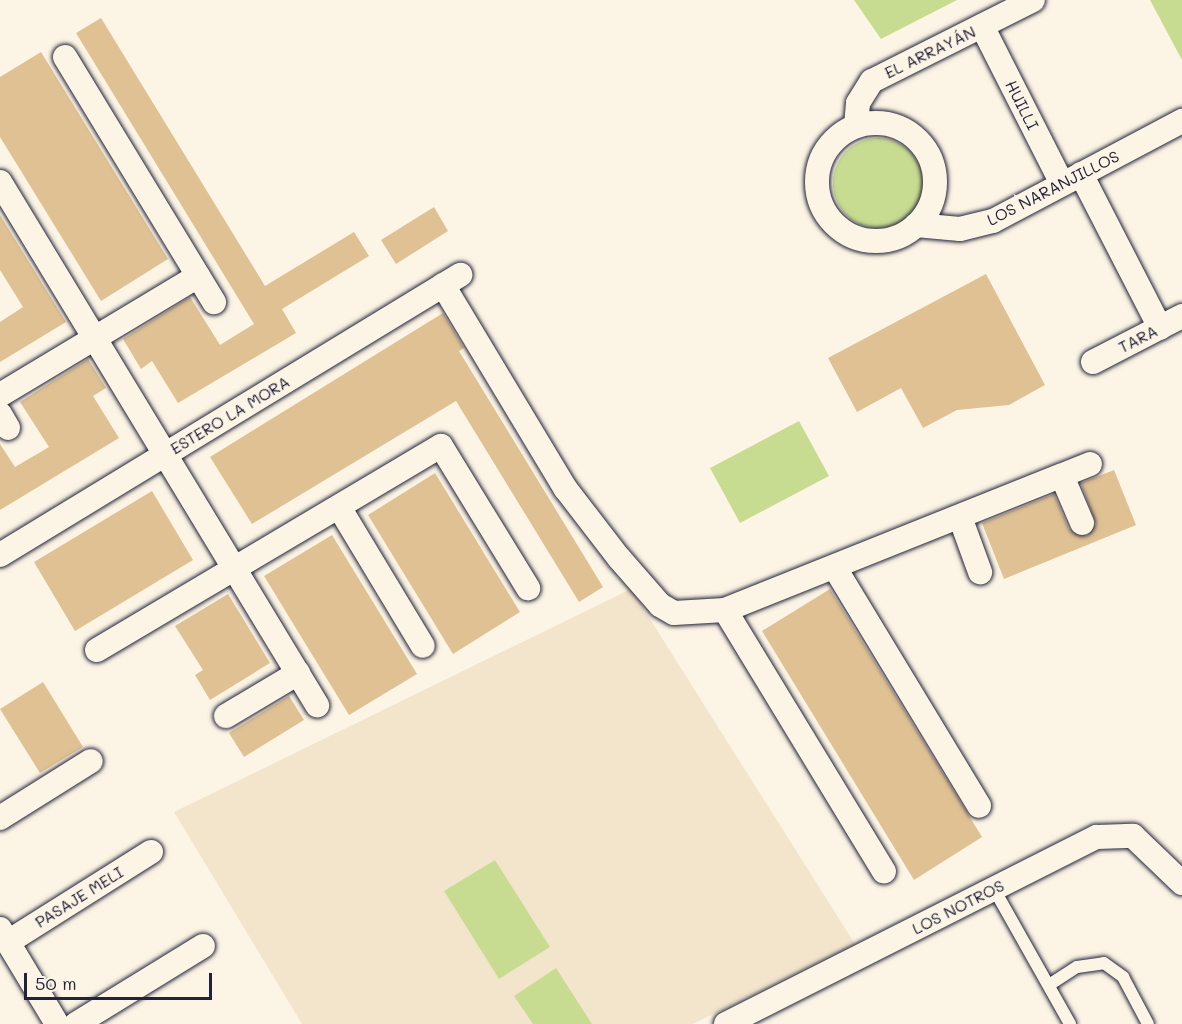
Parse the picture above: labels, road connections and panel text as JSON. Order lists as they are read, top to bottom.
{
  "streets": {
    "street": [
      "EL ARRAYÁN",
      "HUILLI",
      "LOS NARANJILLOS",
      "TARA",
      "ESTERO LA MORA",
      "PASAJE MELI",
      "LOS NOTROS"
    ]
  },
  "crossings": [
    ["EL ARRAYÁN", "HUILLI"],
    ["EL ARRAYÁN", "LOS NARANJILLOS"],
    ["HUILLI", "LOS NARANJILLOS"],
    ["HUILLI", "TARA"]
  ],
  "scale_bar": "50 m"
}
